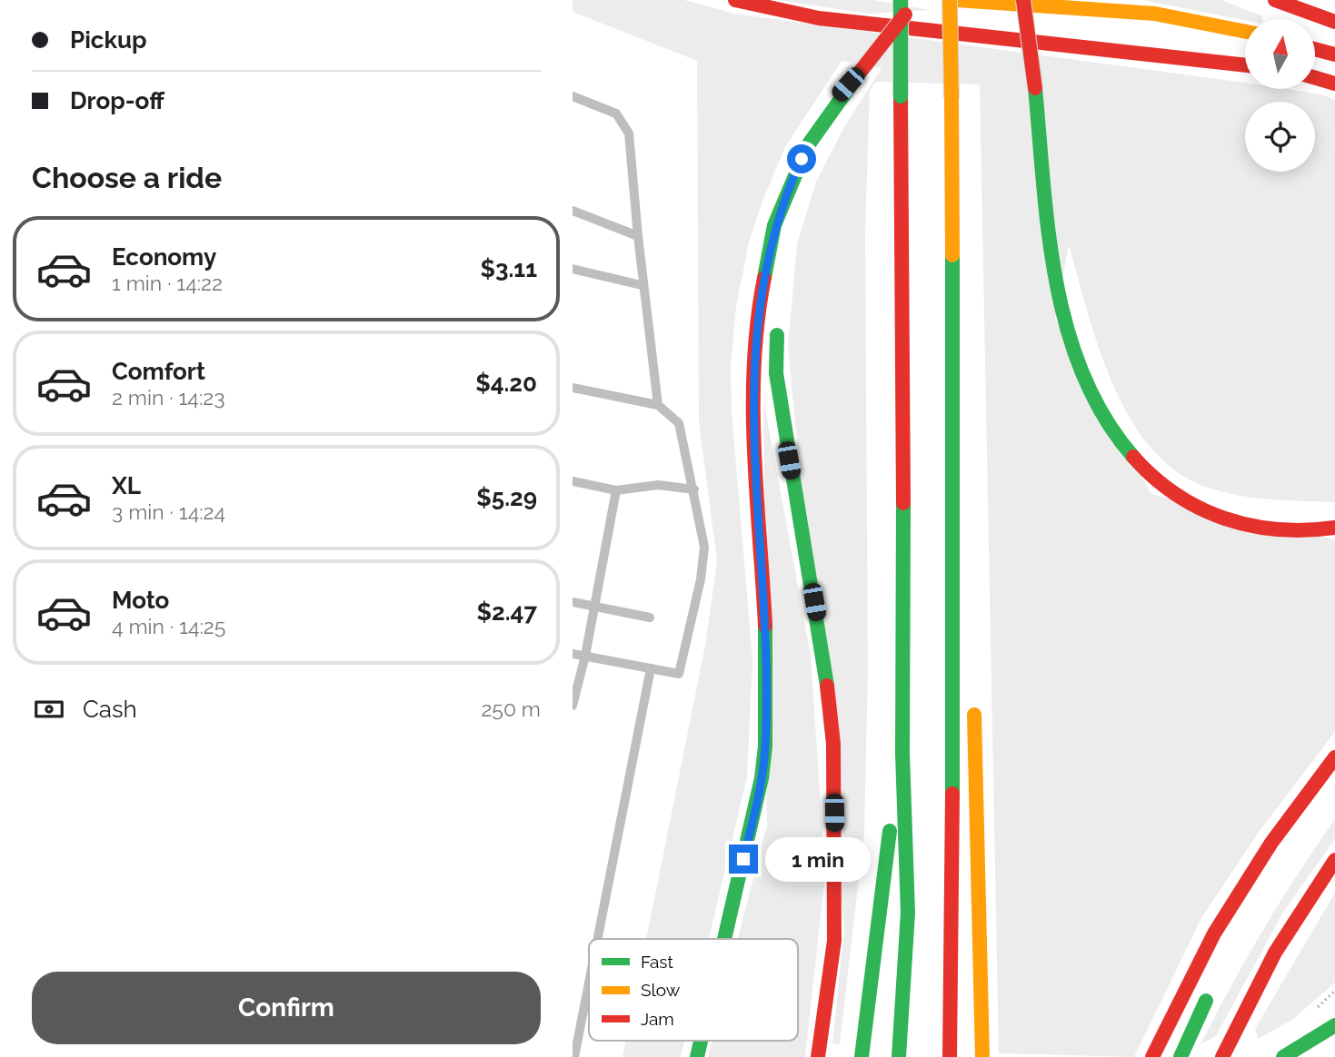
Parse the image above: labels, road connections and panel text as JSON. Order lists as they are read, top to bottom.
{
  "legend": ["Fast", "Slow", "Jam"],
  "north": "top",
  "page": {
    "banner": ["Pickup", "Drop-off"],
    "heading": "Choose a ride",
    "list": [
      {
        "name": "Economy",
        "note": "1 min · 14:22",
        "value": "$3.11"
      },
      {
        "name": "Comfort",
        "note": "2 min · 14:23",
        "value": "$4.20"
      },
      {
        "name": "XL",
        "note": "3 min · 14:24",
        "value": "$5.29"
      },
      {
        "name": "Moto",
        "note": "4 min · 14:25",
        "value": "$2.47"
      }
    ],
    "pay": ["Cash", "250 m"],
    "bubble": "1 min",
    "buttons": "Confirm"
  }
}
